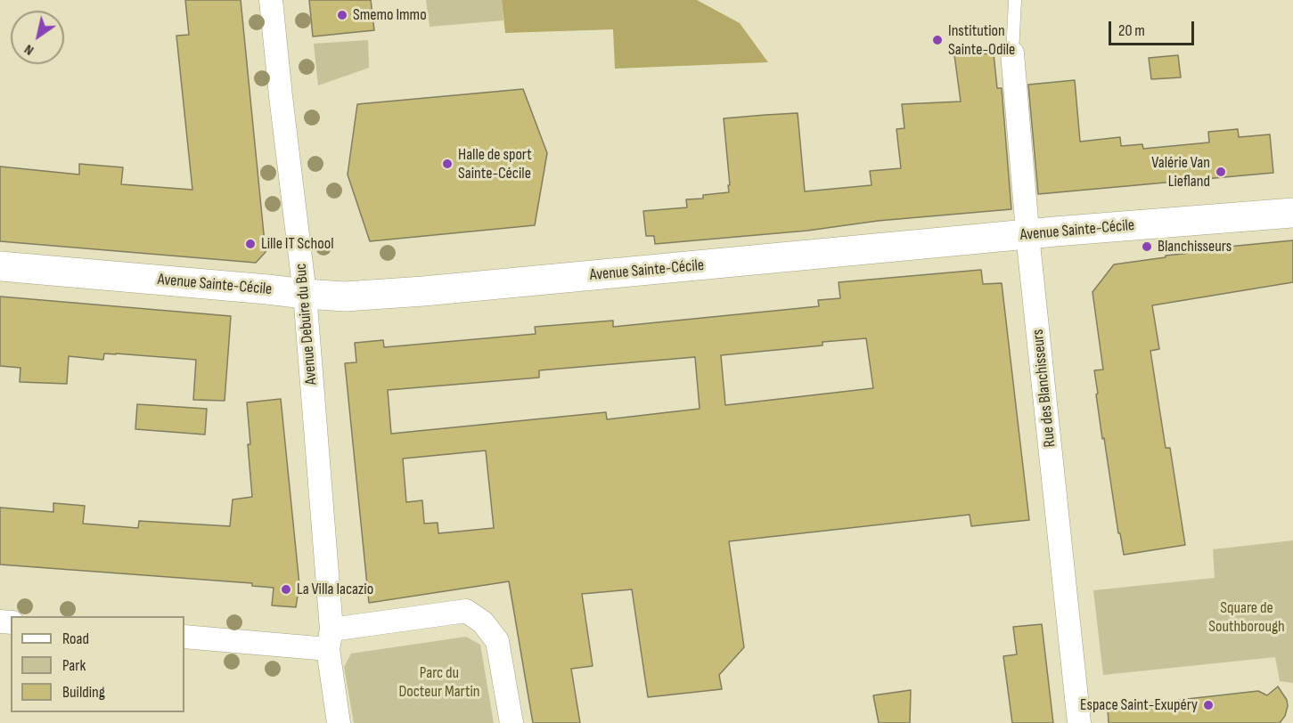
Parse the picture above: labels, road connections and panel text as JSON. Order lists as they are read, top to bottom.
{
  "streets": {
    "street": ["Avenue Sainte-Cécile", "Avenue Debuire du Buc", "Rue des Blanchisseurs"]
  },
  "crossings": [
    ["Avenue Sainte-Cécile", "Avenue Debuire du Buc"],
    ["Avenue Sainte-Cécile", "Rue des Blanchisseurs"]
  ],
  "parks": ["Square de Southborough", "Parc du Docteur Martin"],
  "places": [
    "Smemo Immo",
    "Institution Sainte-Odile",
    "Halle de sport Sainte-Cécile",
    "Valérie Van Liefland",
    "Lille IT School",
    "Blanchisseurs",
    "La Villa Iacazio",
    "Espace Saint-Exupéry"
  ],
  "legend": ["Road", "Park", "Building"],
  "scale_bar": "20 m",
  "north": "bottom left"
}
